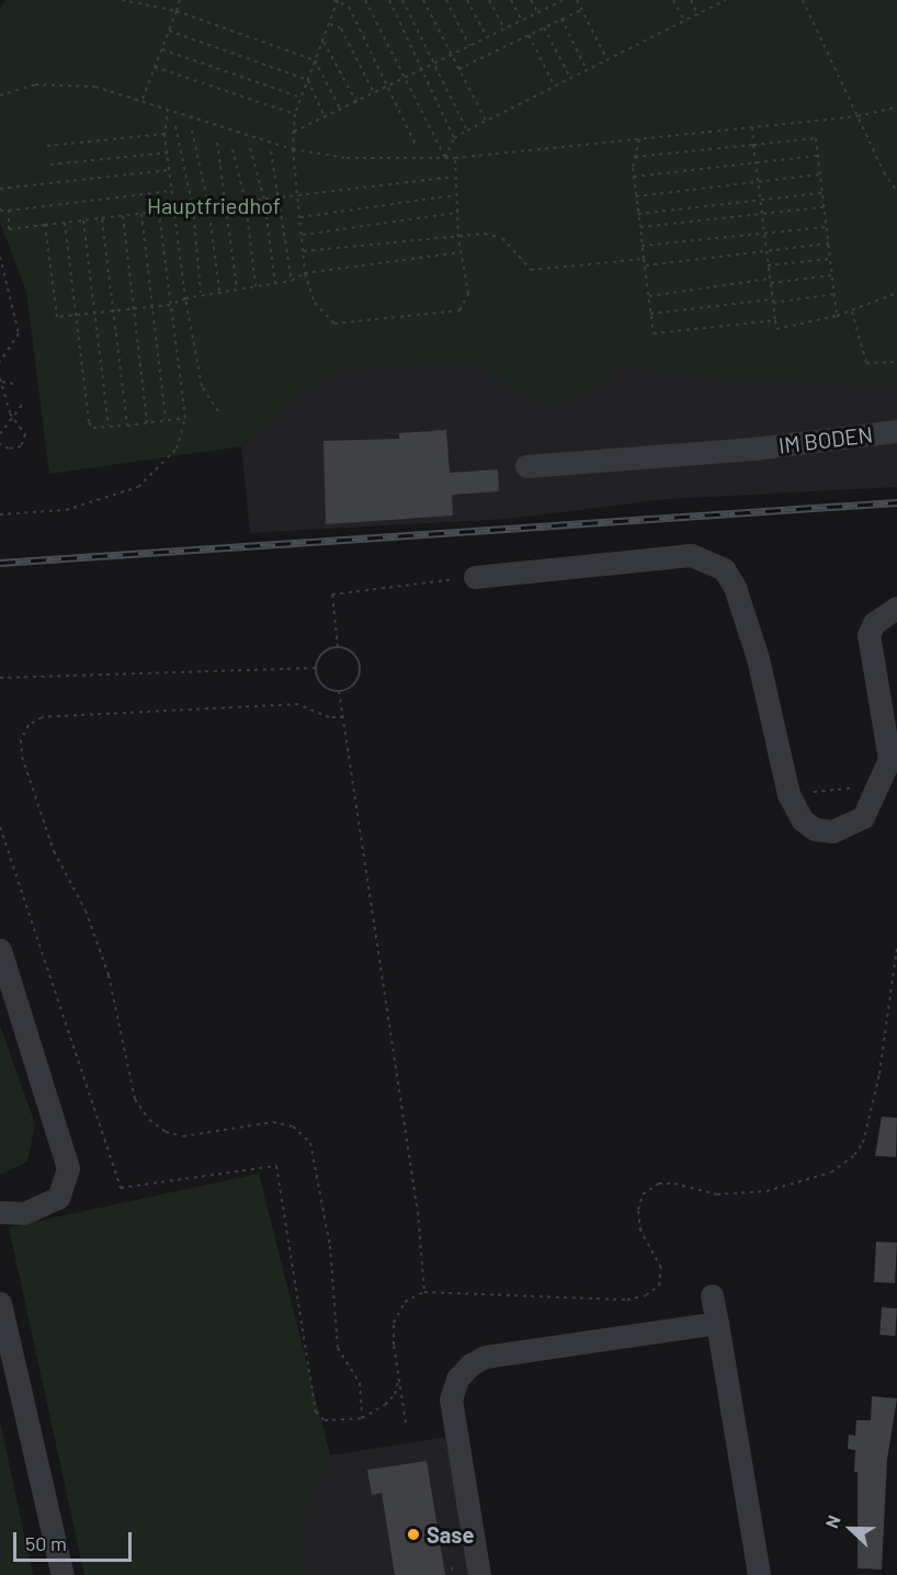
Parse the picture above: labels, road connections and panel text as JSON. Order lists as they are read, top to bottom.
{
  "streets": {
    "street": ["IM BODEN"]
  },
  "parks": ["Hauptfriedhof"],
  "places": ["Sase"],
  "scale_bar": "50 m",
  "north": "left"
}
